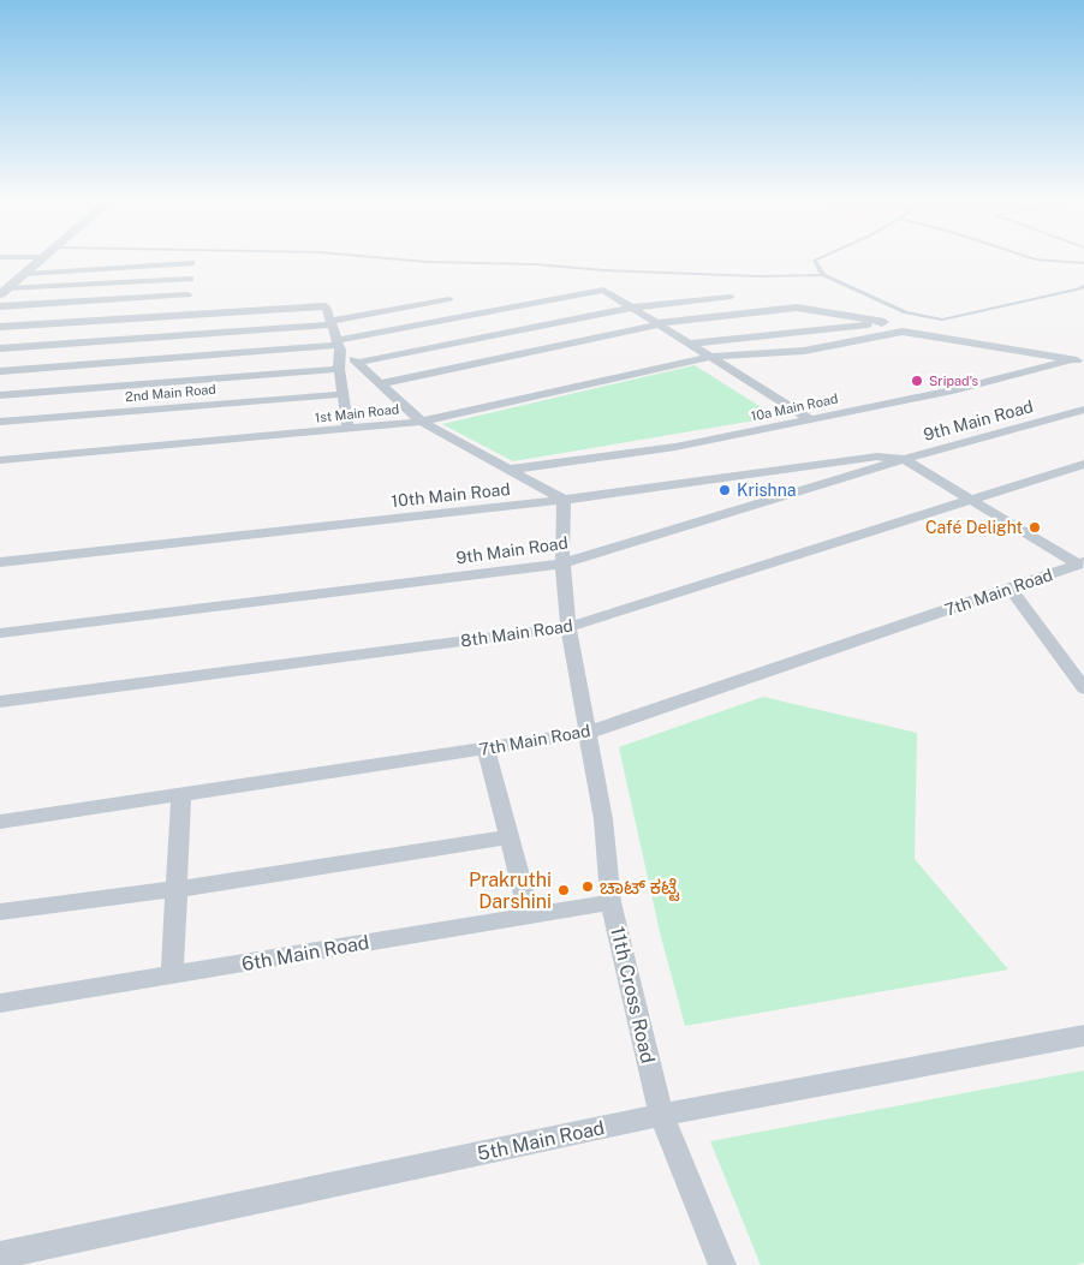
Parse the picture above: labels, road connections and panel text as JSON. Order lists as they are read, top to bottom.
{
  "streets": {
    "street": [
      "2nd Main Road",
      "10a Main Road",
      "1st Main Road",
      "9th Main Road",
      "10th Main Road",
      "7th Main Road",
      "8th Main Road",
      "6th Main Road",
      "11th Cross Road",
      "5th Main Road"
    ]
  },
  "crossings": [
    ["10a Main Road", "1st Main Road"],
    ["9th Main Road", "10th Main Road"],
    ["9th Main Road", "11th Cross Road"],
    ["10th Main Road", "11th Cross Road"],
    ["7th Main Road", "11th Cross Road"],
    ["8th Main Road", "11th Cross Road"],
    ["6th Main Road", "11th Cross Road"],
    ["11th Cross Road", "5th Main Road"]
  ],
  "places": [
    "Sripad's",
    "Krishna",
    "Café Delight",
    "ಚಾಟ್ ಕಟ್ಟೆ",
    "Prakruthi Darshini"
  ]
}
